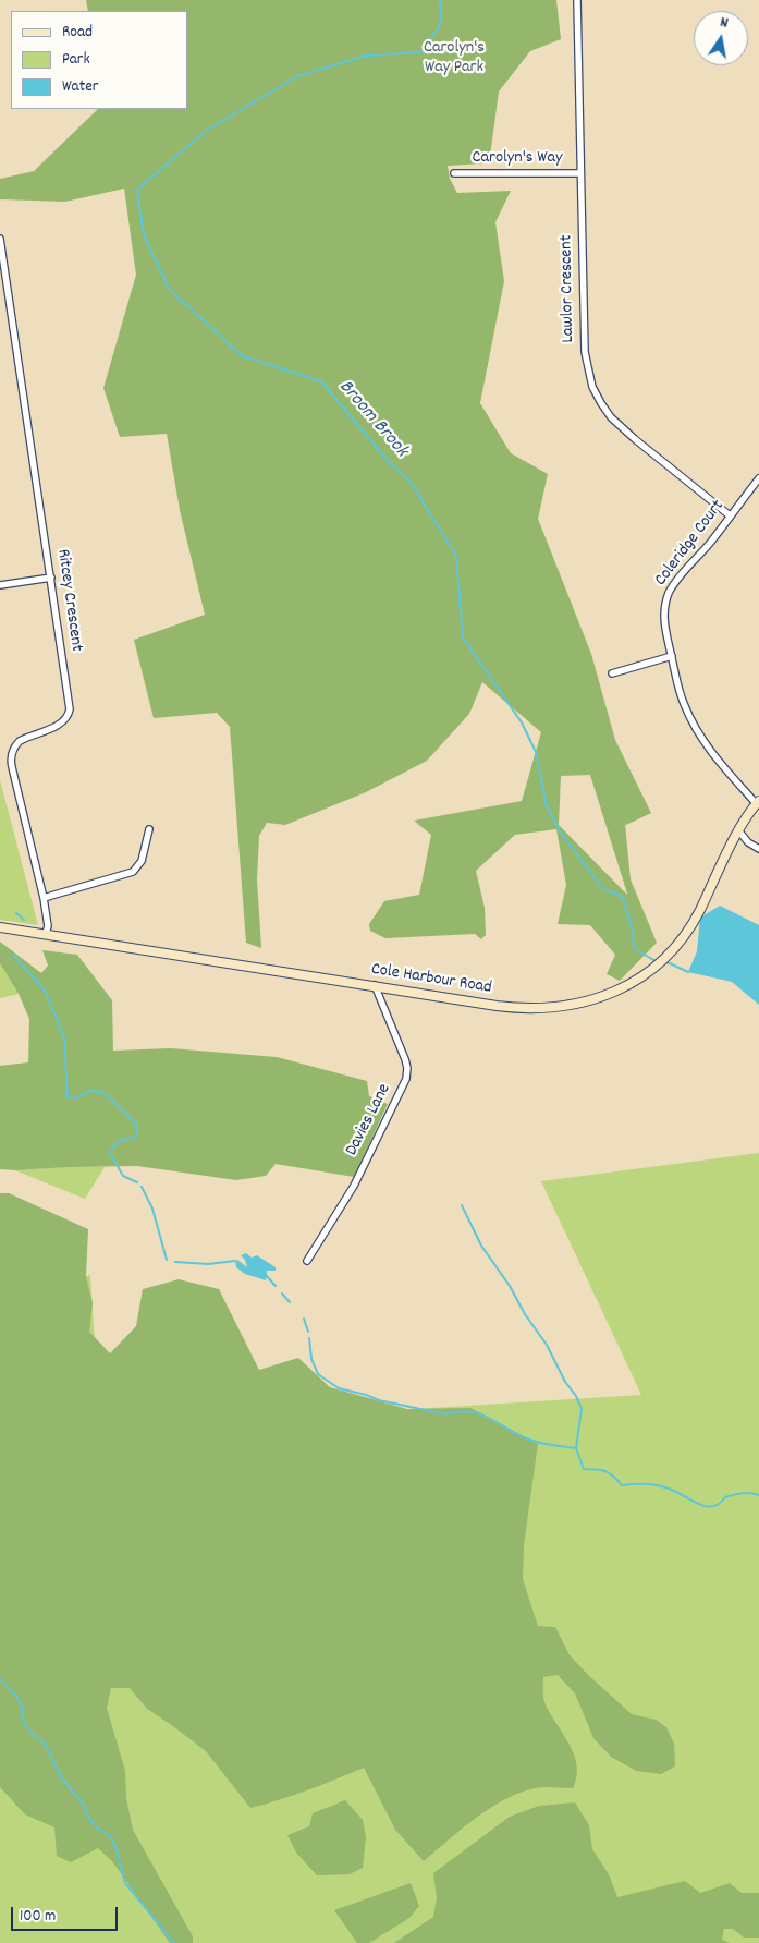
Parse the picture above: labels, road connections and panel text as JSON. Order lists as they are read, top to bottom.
{
  "streets": {
    "main road": ["Cole Harbour Road"],
    "street": [
      "Carolyn's Way",
      "Lawlor Crescent",
      "Coleridge Court",
      "Ritcey Crescent",
      "Davies Lane"
    ]
  },
  "crossings": [
    ["Carolyn's Way", "Lawlor Crescent"],
    ["Lawlor Crescent", "Coleridge Court"],
    ["Coleridge Court", "Cole Harbour Road"],
    ["Ritcey Crescent", "Cole Harbour Road"],
    ["Cole Harbour Road", "Davies Lane"]
  ],
  "water": ["Broom Brook"],
  "parks": ["Carolyn's Way Park"],
  "legend": ["Road", "Park", "Water"],
  "scale_bar": "100 m",
  "north": "top"
}
